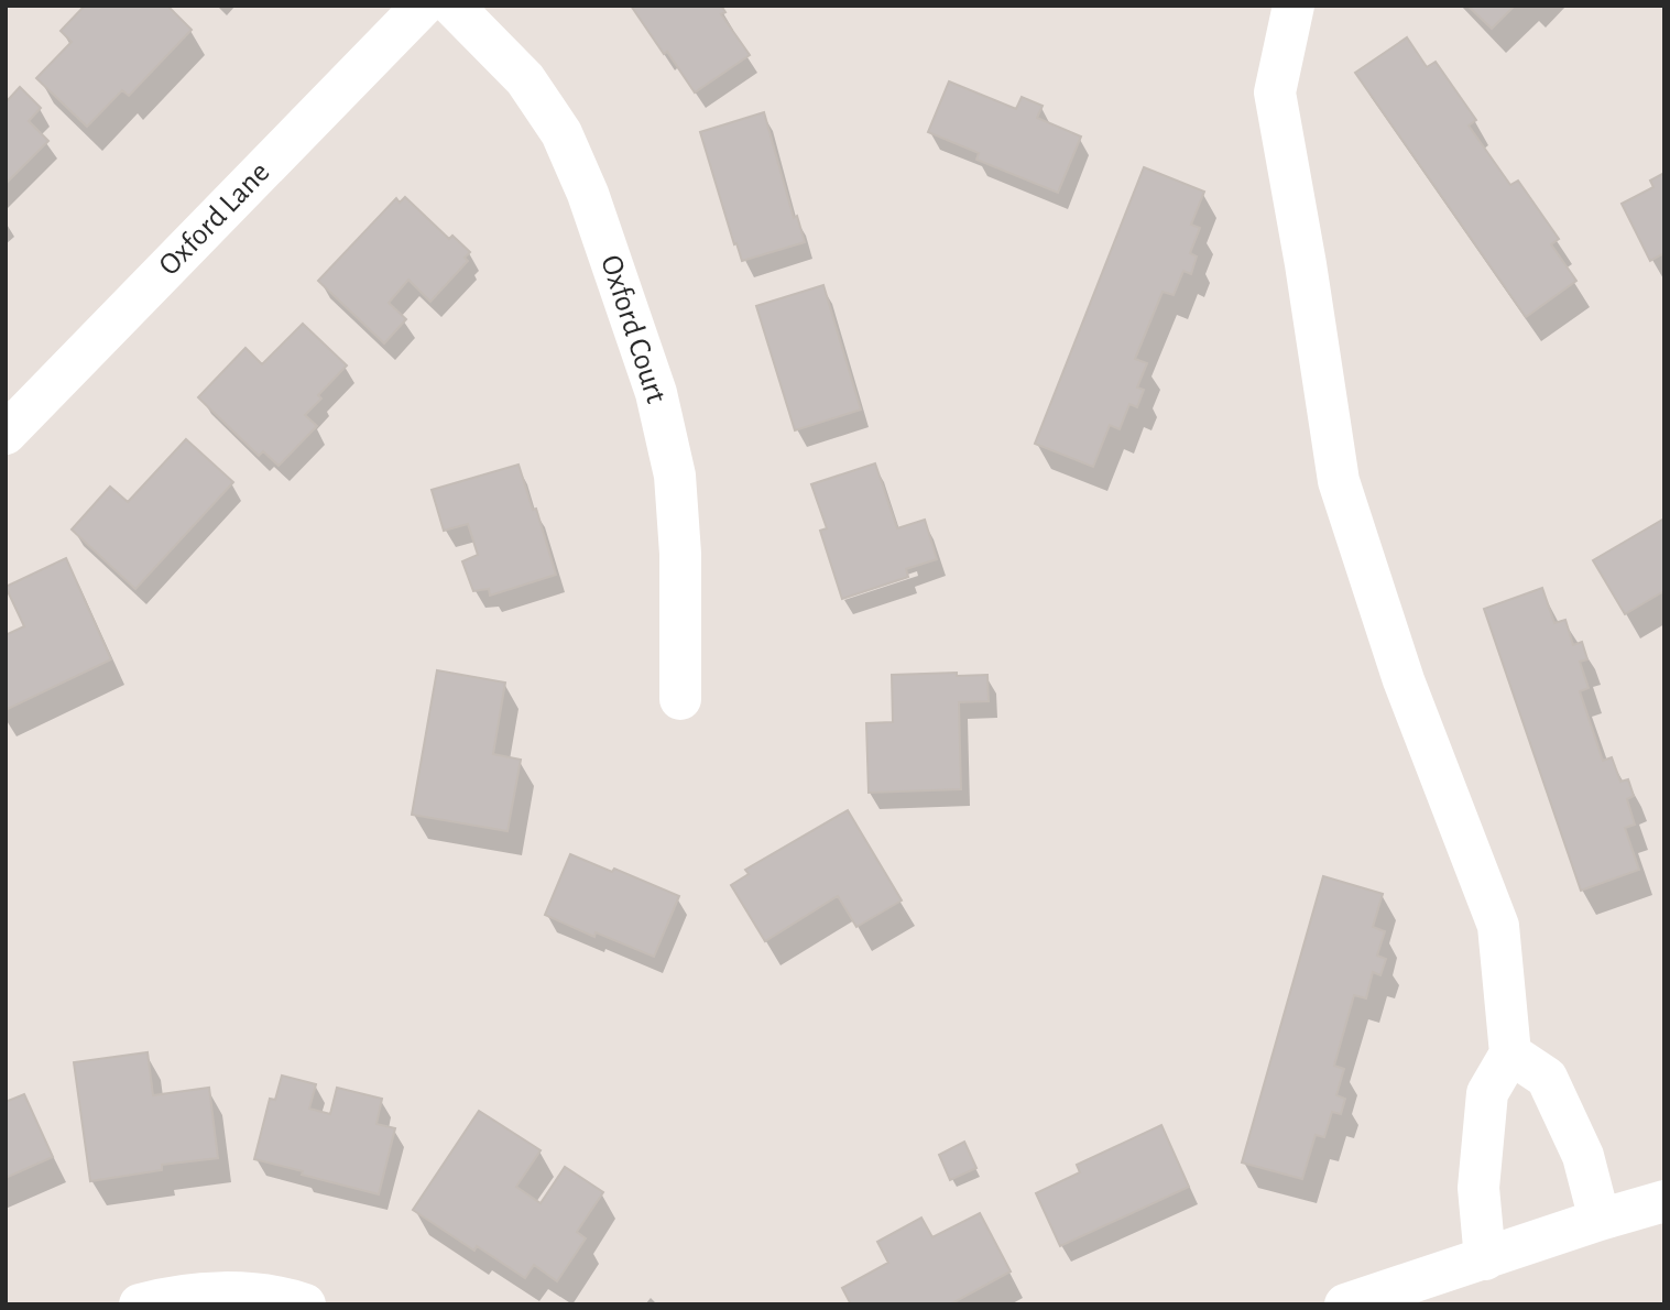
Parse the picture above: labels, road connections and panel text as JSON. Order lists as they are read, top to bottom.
{
  "streets": {
    "street": ["Oxford Lane", "Oxford Court"]
  }
}
